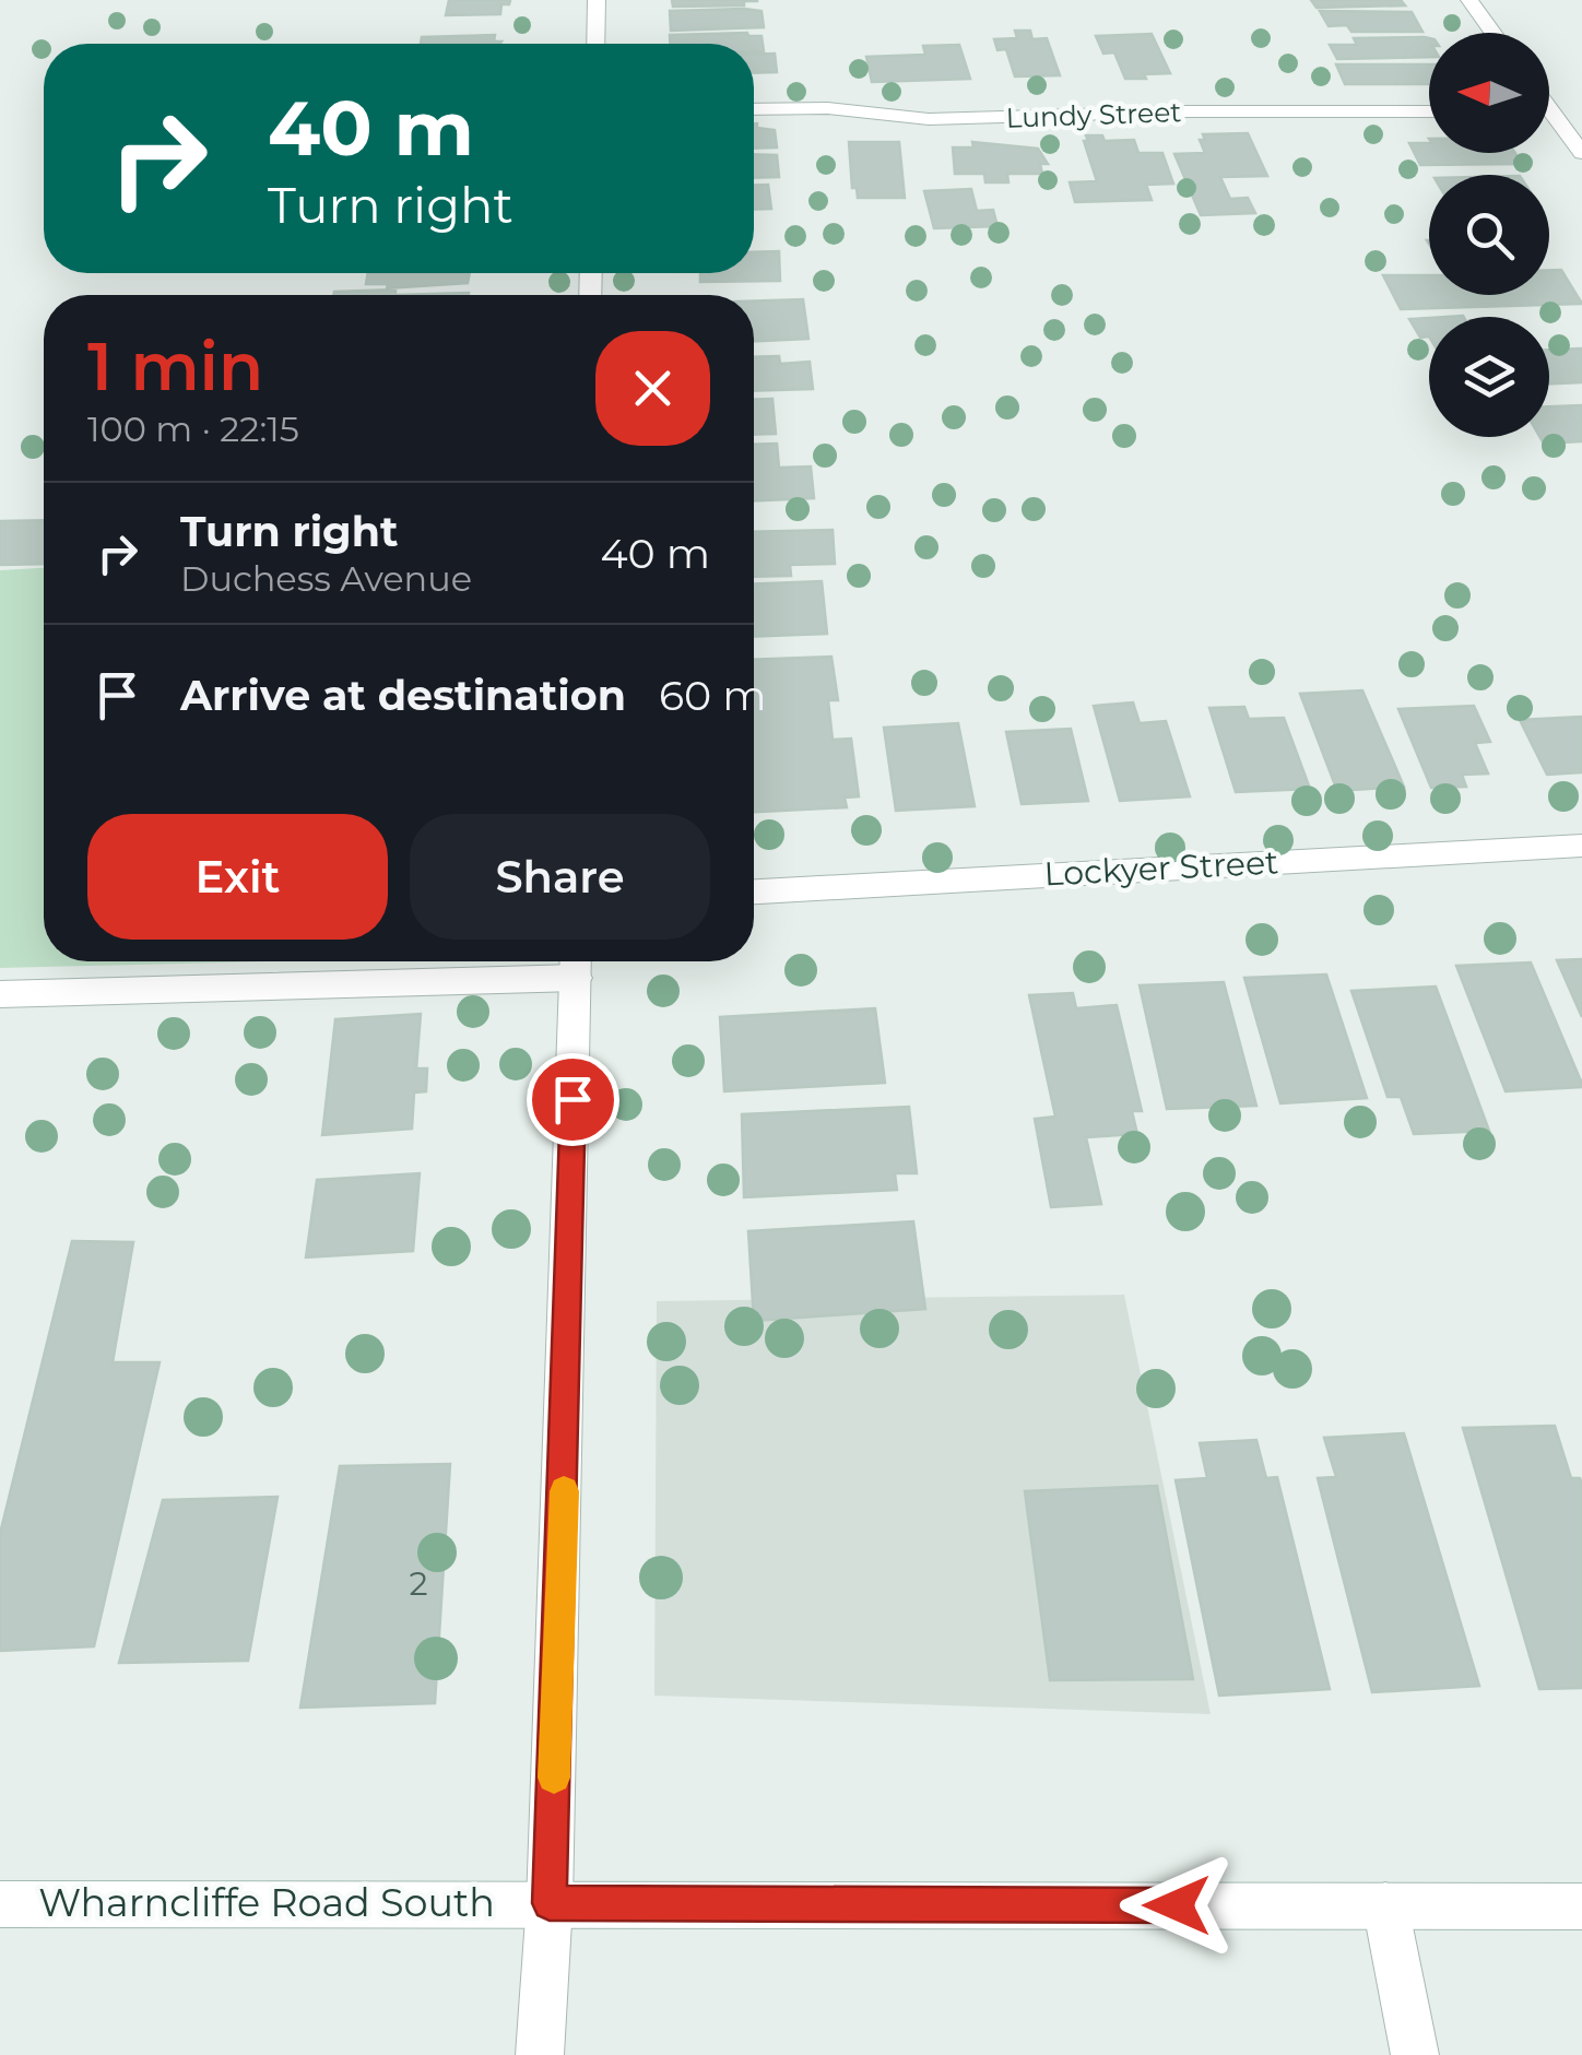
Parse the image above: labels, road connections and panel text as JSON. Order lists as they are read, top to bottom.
{
  "streets": {
    "street": ["Lundy Street", "Lockyer Street", "Wharncliffe Road South"]
  },
  "house_numbers": ["2"],
  "north": "left",
  "page": {
    "turn": ["40 m", "Turn right"],
    "heading": ["1 min", "100 m · 22:15"],
    "list": [
      {
        "name": "Turn right",
        "note": "Duchess Avenue",
        "value": "40 m"
      },
      {
        "name": "Arrive at destination",
        "value": "60 m"
      }
    ],
    "buttons": ["Exit", "Share"]
  }
}
